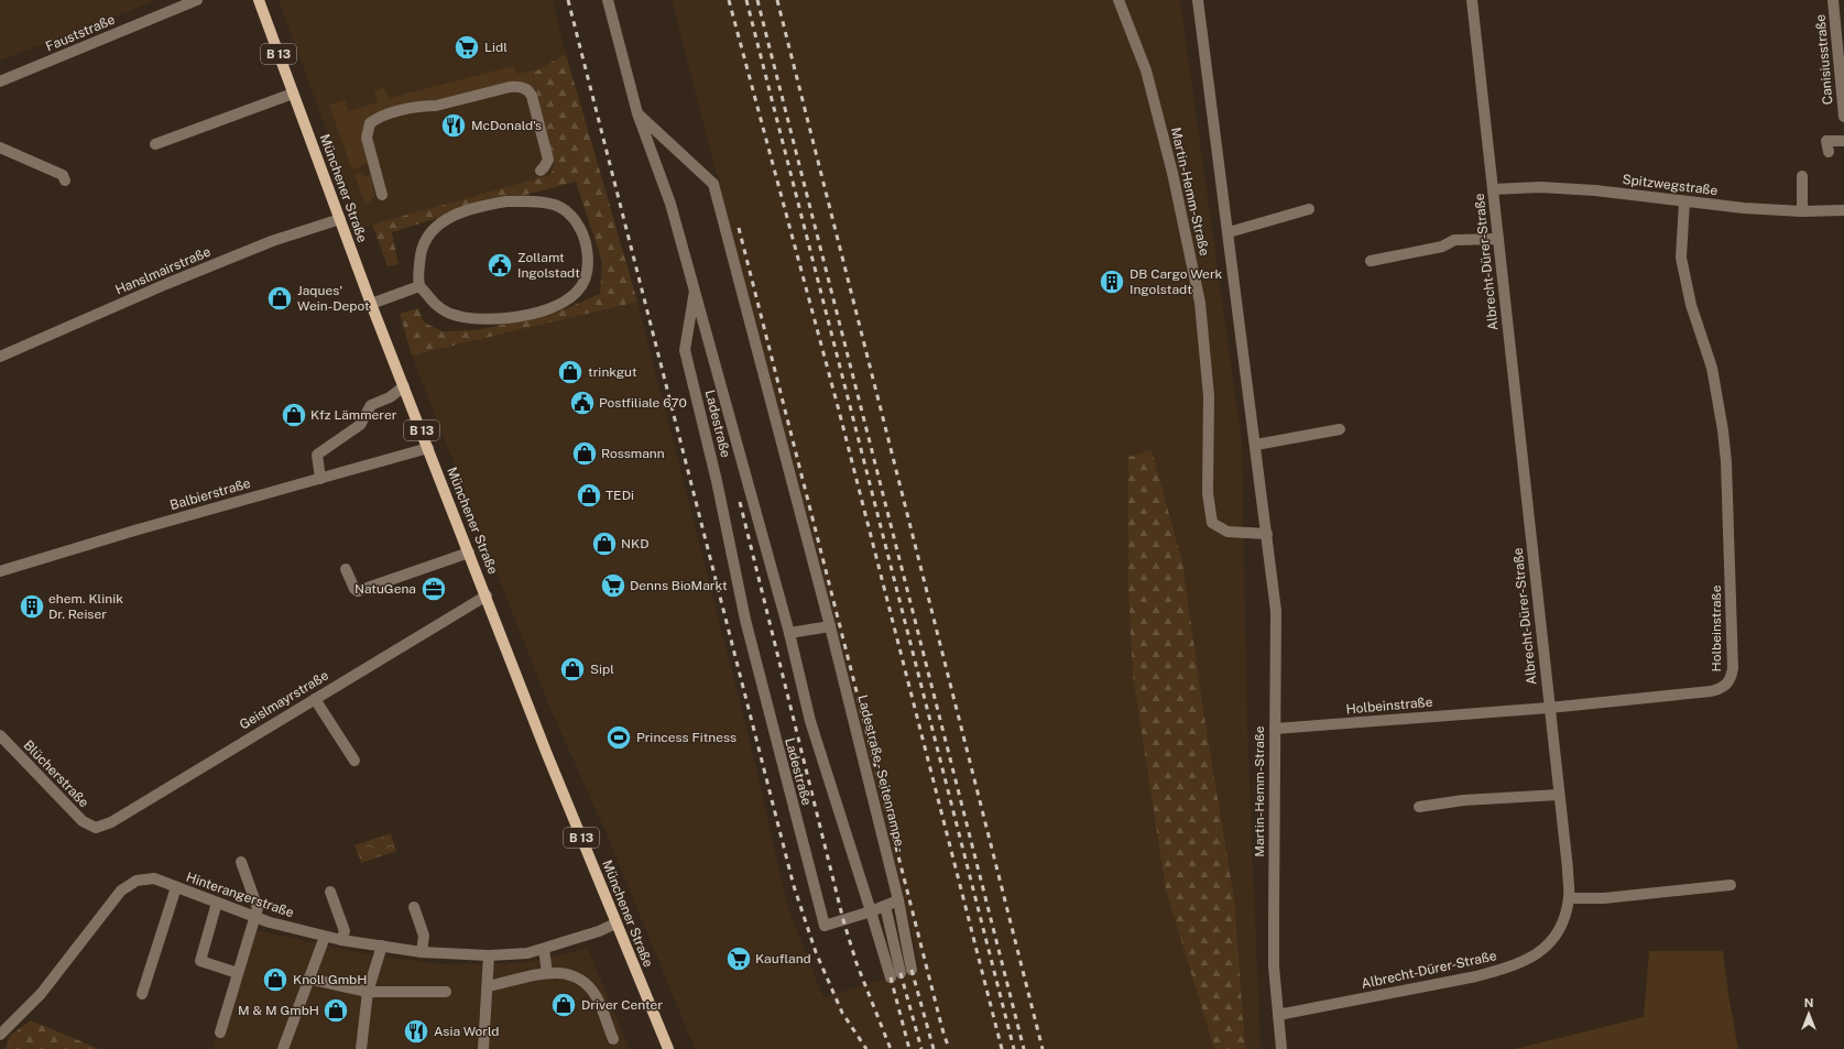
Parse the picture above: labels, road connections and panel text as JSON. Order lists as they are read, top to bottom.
{
  "streets": {
    "main road": ["B 13", "Münchener Straße"],
    "street": [
      "Fauststraße",
      "Canisiusstraße",
      "Spitzwegstraße",
      "Martin-Hemm-Straße",
      "Albrecht-Dürer-Straße",
      "Hanslmairstraße",
      "Ladestraße",
      "Balbierstraße",
      "Holbeinstraße",
      "Geislmayrstraße",
      "Blücherstraße",
      "Ladestraße - Seitenrampe -",
      "Hinterangerstraße"
    ]
  },
  "crossings": [
    ["Spitzwegstraße", "Albrecht-Dürer-Straße"],
    ["Spitzwegstraße", "Holbeinstraße"],
    ["Münchener Straße", "Hanslmairstraße"],
    ["Münchener Straße", "Balbierstraße"],
    ["Münchener Straße", "Geislmayrstraße"],
    ["Münchener Straße", "Hinterangerstraße"],
    ["Martin-Hemm-Straße", "Albrecht-Dürer-Straße"],
    ["Martin-Hemm-Straße", "Holbeinstraße"],
    ["Albrecht-Dürer-Straße", "Holbeinstraße"],
    ["Geislmayrstraße", "Blücherstraße"]
  ],
  "places": {
    "supermarket": ["Lidl", "Denns BioMarkt", "Kaufland"],
    "restaurant": ["McDonald's", "Asia World"],
    "public building": ["Zollamt Ingolstadt", "Postfiliale 670"],
    "building": ["DB Cargo Werk Ingolstadt", "ehem. Klinik Dr. Reiser"],
    "shop": [
      "Jaques' Wein-Depot",
      "trinkgut",
      "Kfz Lämmerer",
      "Rossmann",
      "TEDi",
      "NKD",
      "Sipl",
      "Knoll GmbH",
      "Driver Center",
      "M & M GmbH"
    ],
    "office": ["NatuGena"],
    "sports": ["Princess Fitness"]
  },
  "north": "top"
}
